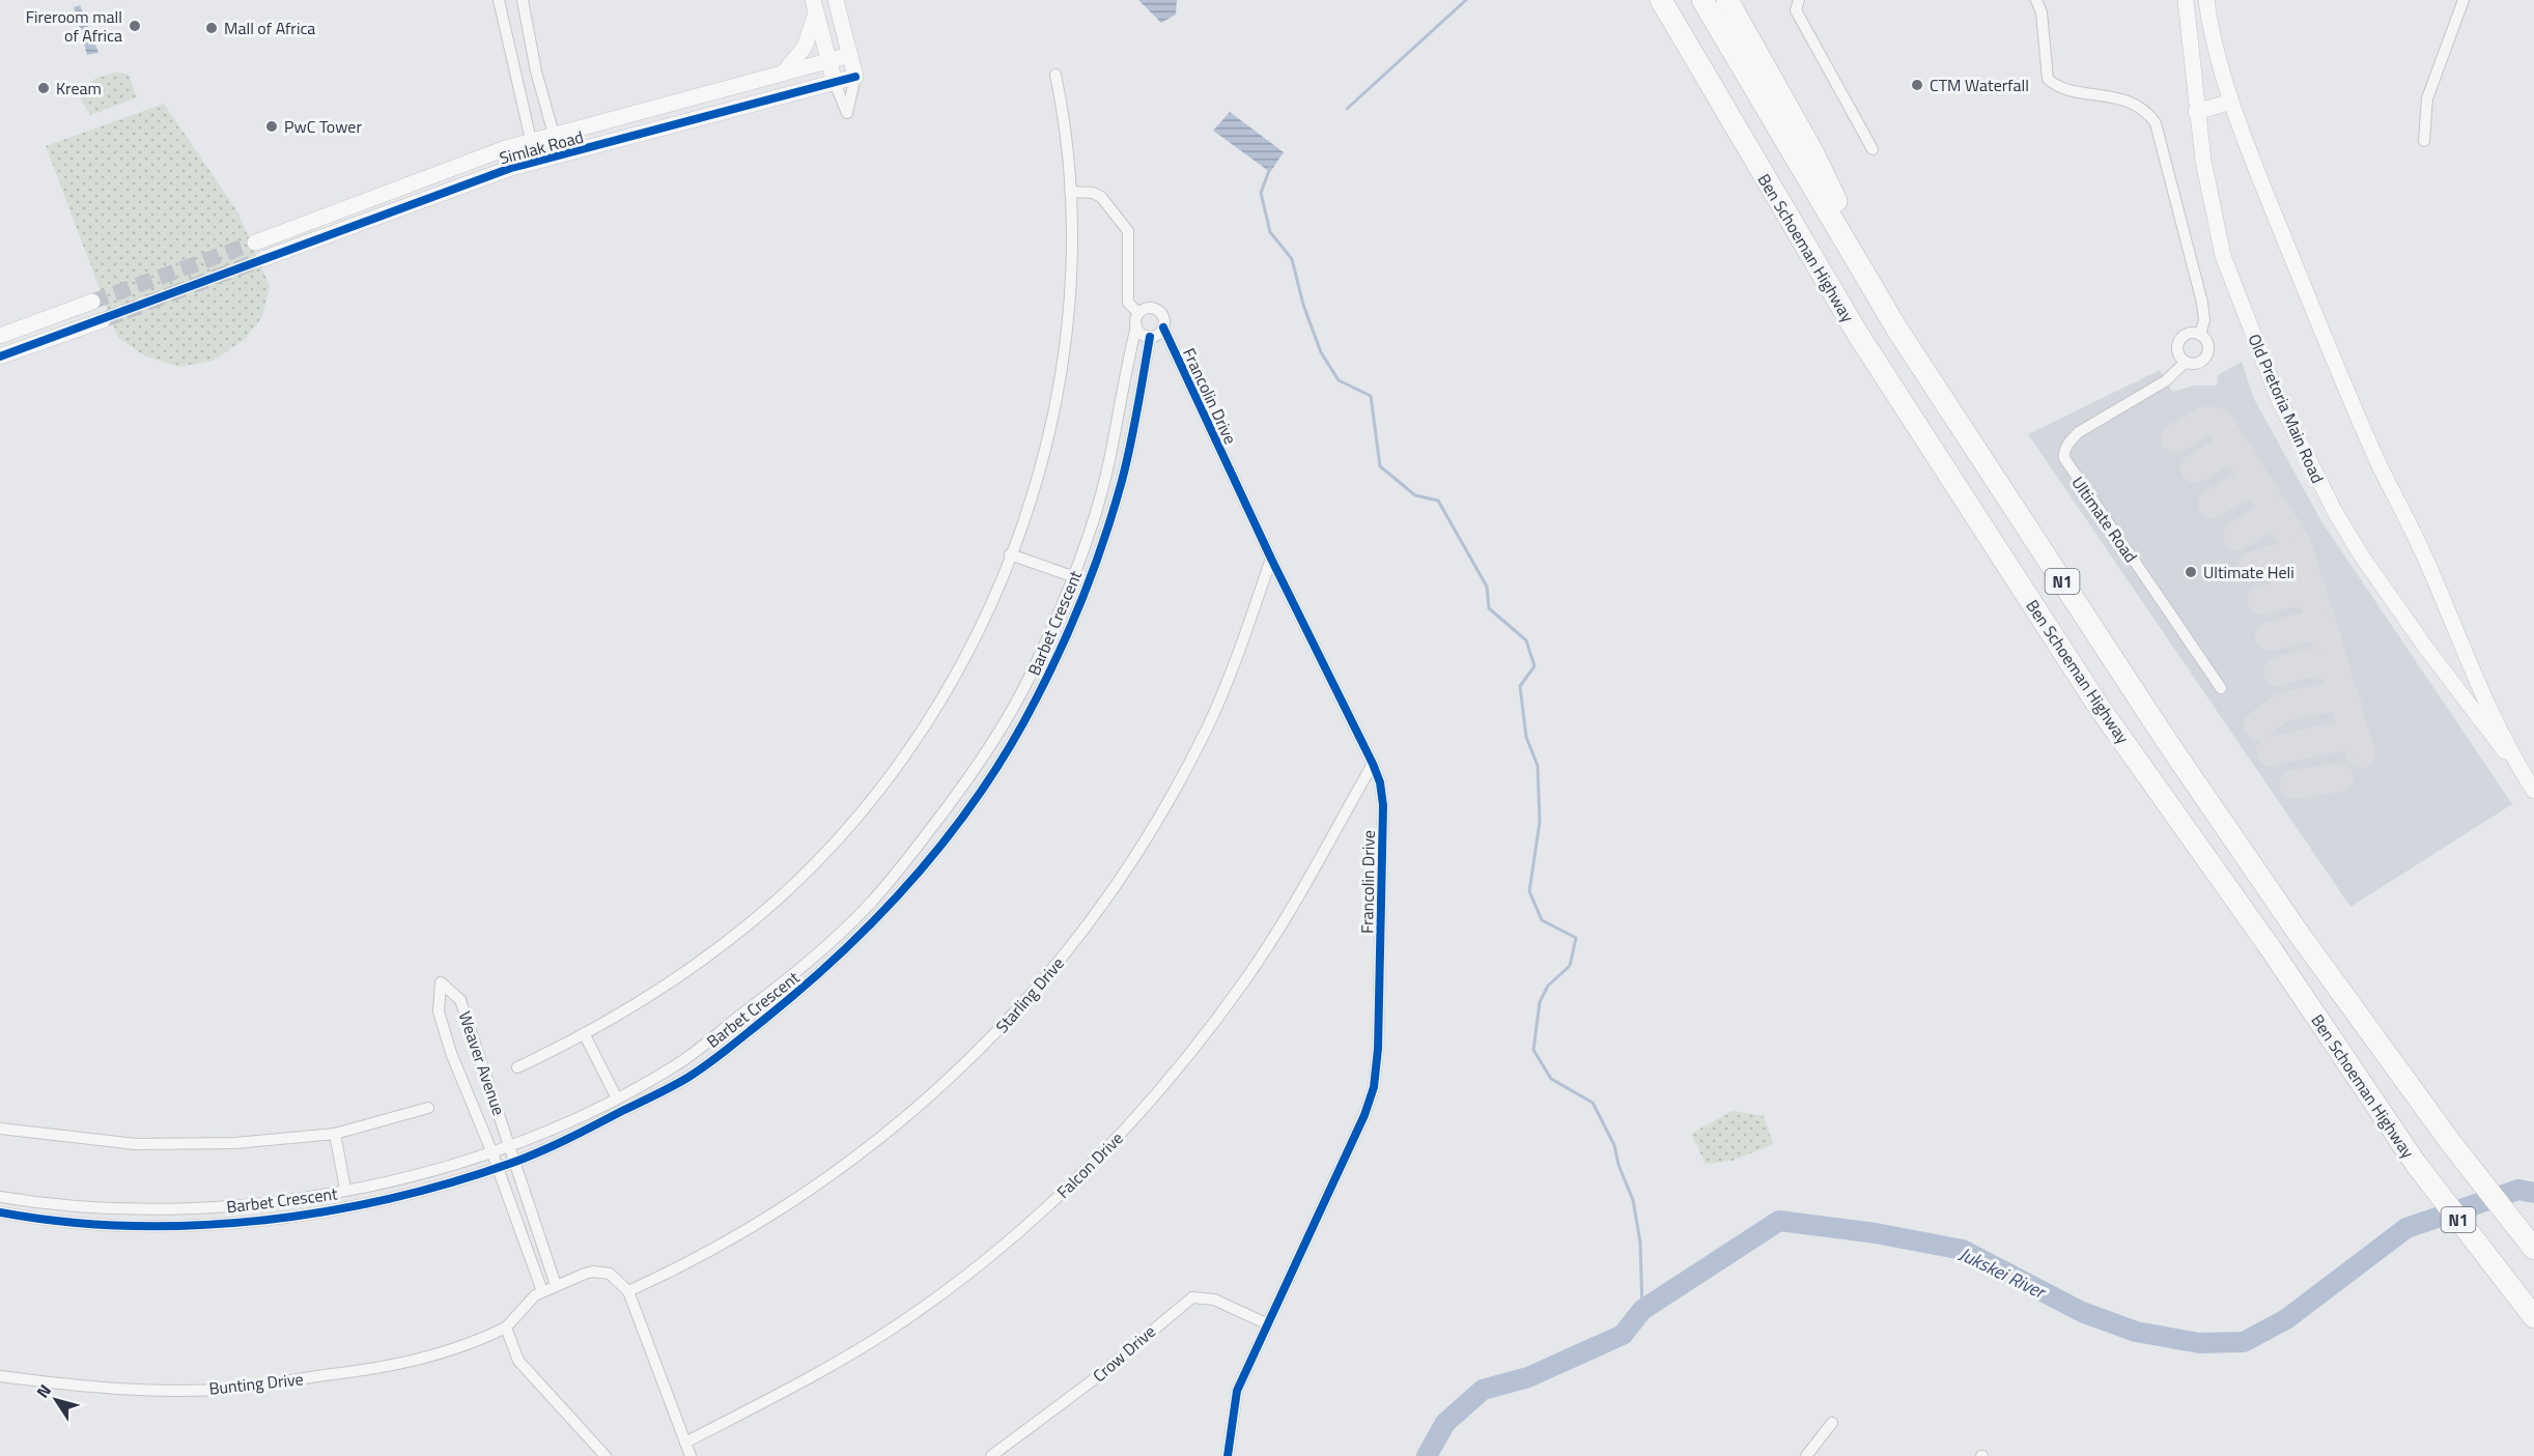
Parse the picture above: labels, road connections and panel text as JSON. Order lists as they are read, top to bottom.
{
  "streets": {
    "highway": ["Ben Schoeman Highway", "N1"],
    "main road": ["Simlak Road", "Old Pretoria Main Road"],
    "street": [
      "Francolin Drive",
      "Ultimate Road",
      "Barbet Crescent",
      "Starling Drive",
      "Weaver Avenue",
      "Falcon Drive",
      "Crow Drive",
      "Bunting Drive"
    ]
  },
  "crossings": [
    ["Francolin Drive", "Barbet Crescent"],
    ["Francolin Drive", "Starling Drive"],
    ["Francolin Drive", "Falcon Drive"],
    ["Francolin Drive", "Crow Drive"],
    ["Barbet Crescent", "Weaver Avenue"]
  ],
  "water": ["Jukskei River"],
  "places": [
    "Fireroom mall of Africa",
    "Mall of Africa",
    "CTM Waterfall",
    "Kream",
    "PwC Tower",
    "Ultimate Heli"
  ],
  "north": "top left"
}
